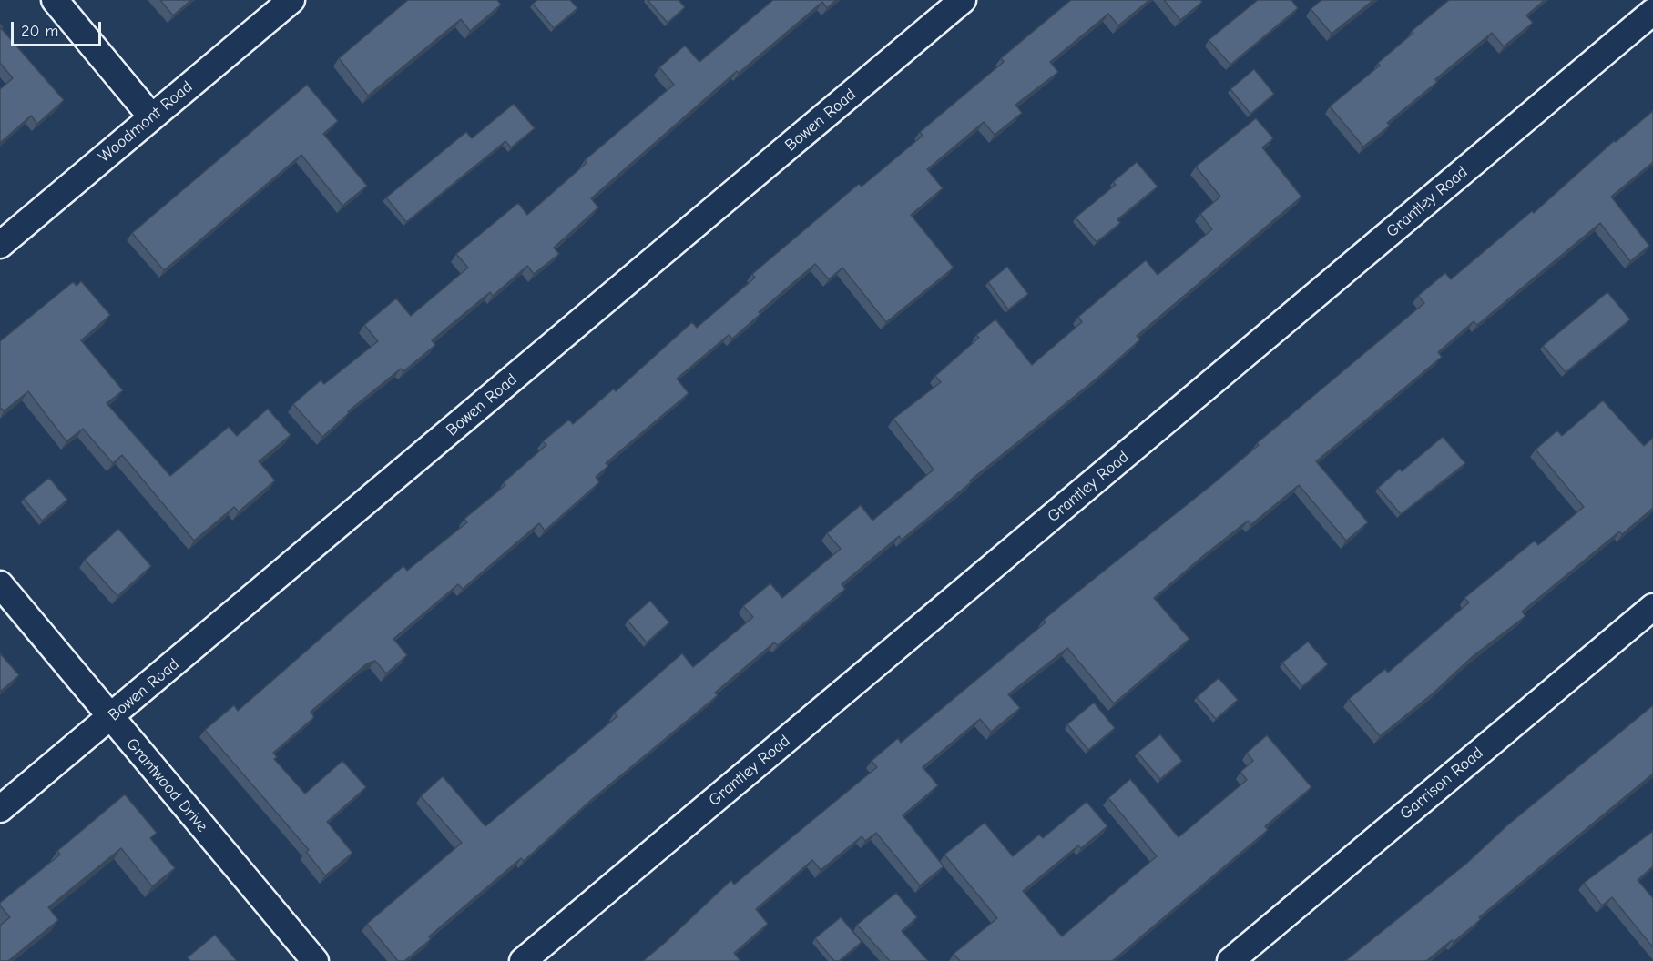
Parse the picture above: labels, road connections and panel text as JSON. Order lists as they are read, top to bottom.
{
  "streets": {
    "street": [
      "Bowen Road",
      "Woodmont Road",
      "Grantley Road",
      "Garrison Road",
      "Grantwood Drive"
    ]
  },
  "crossings": [
    ["Bowen Road", "Grantwood Drive"]
  ],
  "scale_bar": "20 m"
}
